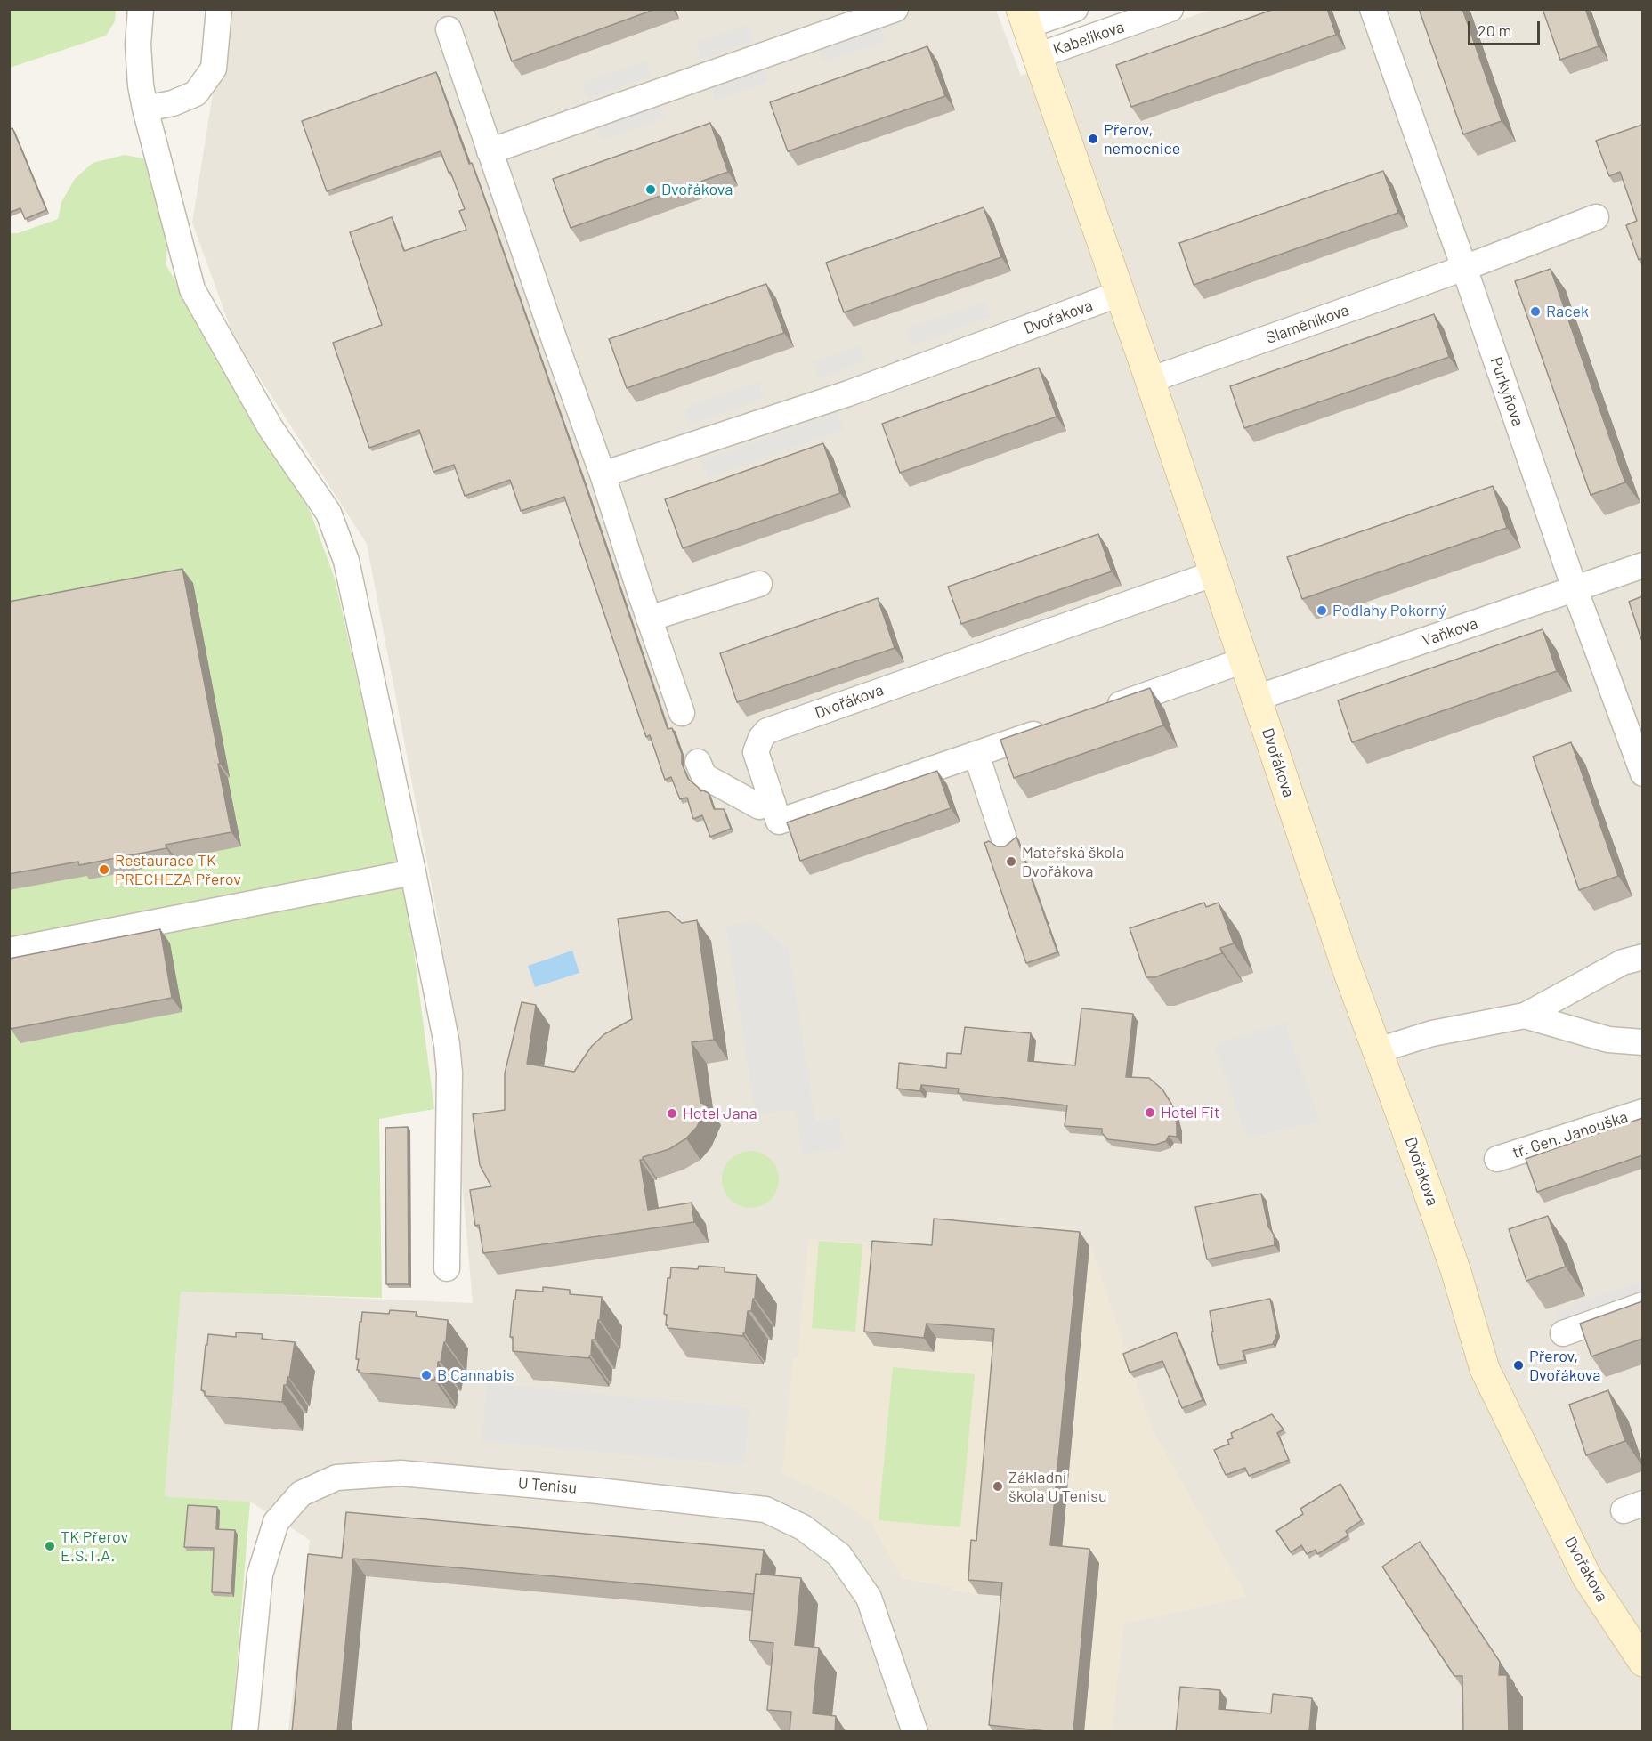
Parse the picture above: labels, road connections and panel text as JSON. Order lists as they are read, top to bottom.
{
  "streets": {
    "main road": ["Dvořákova"],
    "street": [
      "Kabelíkova",
      "Slaměníkova",
      "Purkyňova",
      "Vaňkova",
      "tř. Gen. Janouška",
      "U Tenisu"
    ]
  },
  "crossings": [
    ["Kabelíkova", "Dvořákova"],
    ["Dvořákova", "Slaměníkova"],
    ["Dvořákova", "Vaňkova"],
    ["Slaměníkova", "Purkyňova"],
    ["Purkyňova", "Vaňkova"]
  ],
  "places": [
    "Přerov, nemocnice",
    "Dvořákova",
    "Racek",
    "Podlahy Pokorný",
    "Mateřská škola Dvořákova",
    "Restaurace TK PRECHEZA Přerov",
    "Hotel Fit",
    "Hotel Jana",
    "Přerov, Dvořákova",
    "B Cannabis",
    "Základní škola U Tenisu",
    "TK Přerov E.S.T.A."
  ],
  "scale_bar": "20 m"
}
